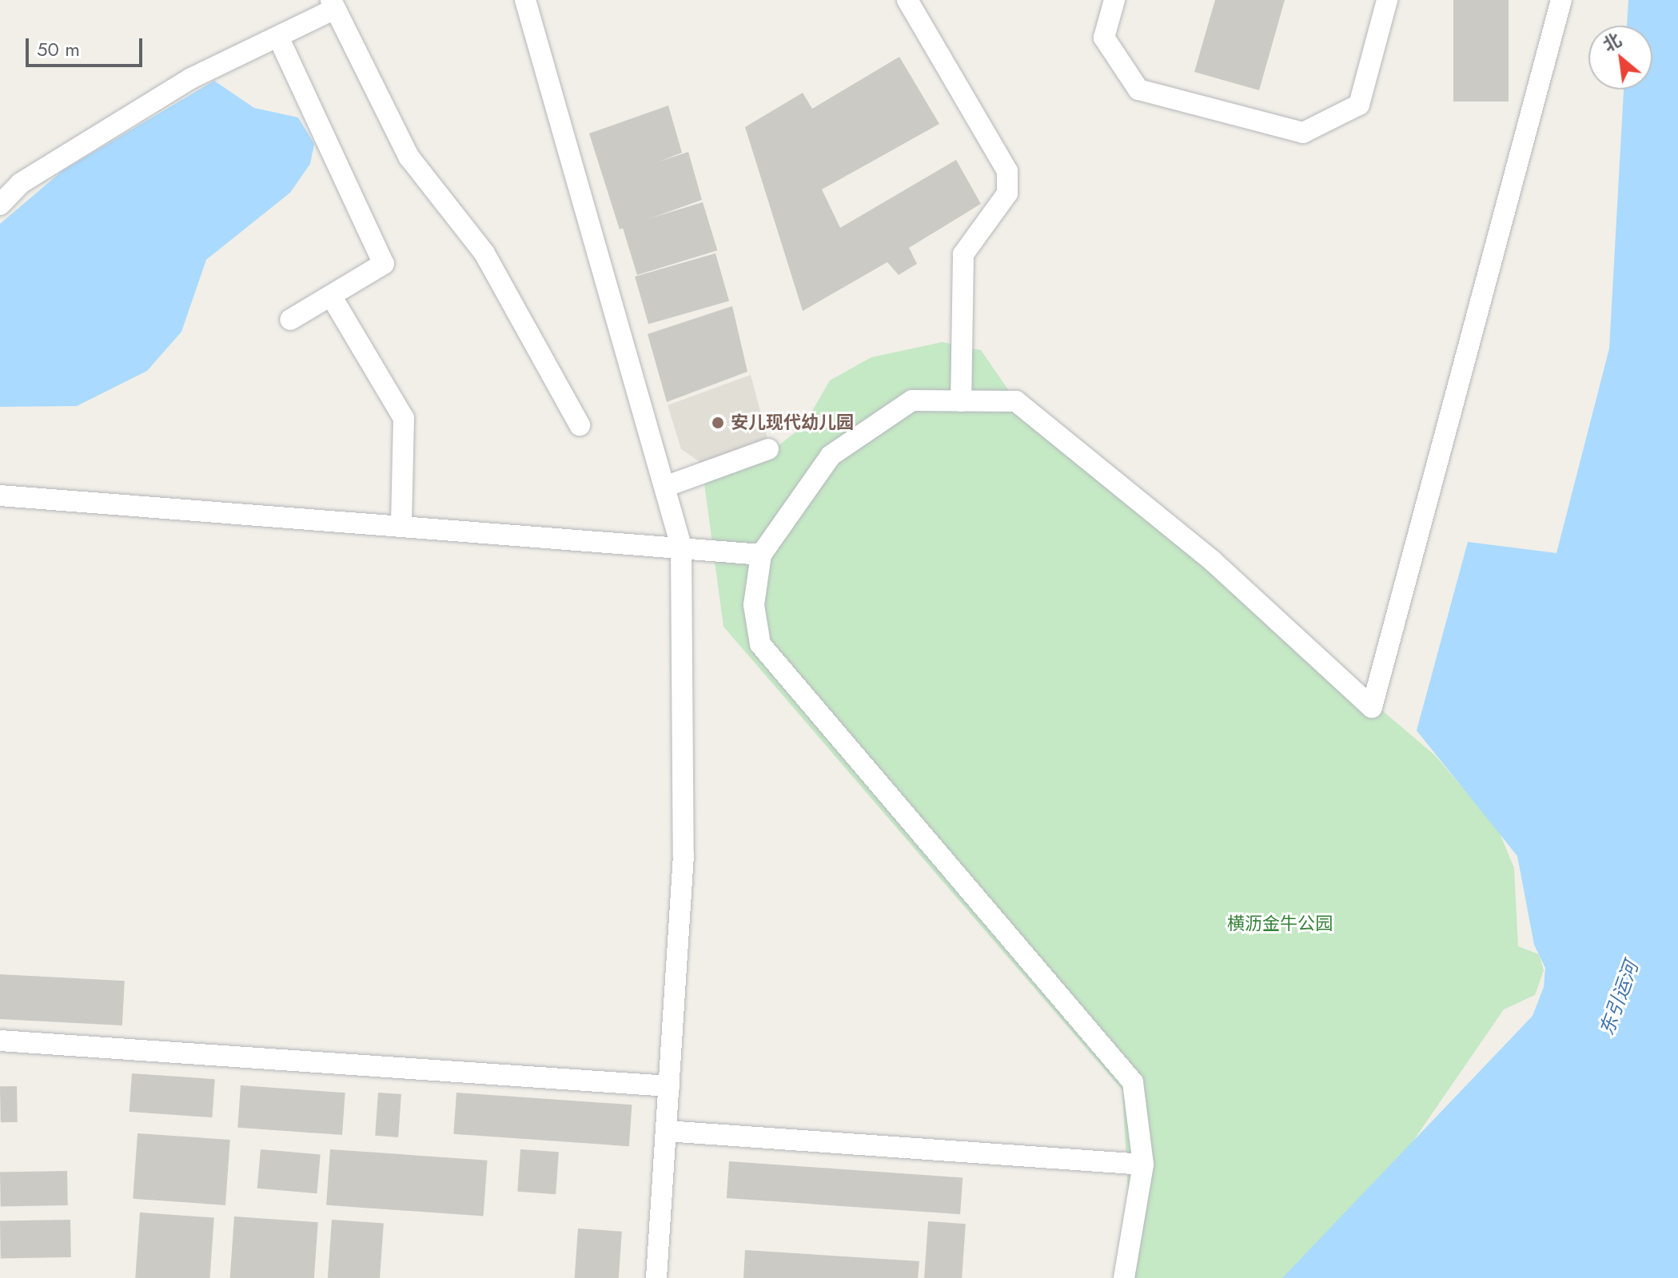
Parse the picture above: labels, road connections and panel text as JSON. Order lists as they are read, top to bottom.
{
  "water": ["东引运河"],
  "parks": ["横沥金牛公园"],
  "places": ["安儿现代幼儿园"],
  "scale_bar": "50 m",
  "north": "top left"
}
